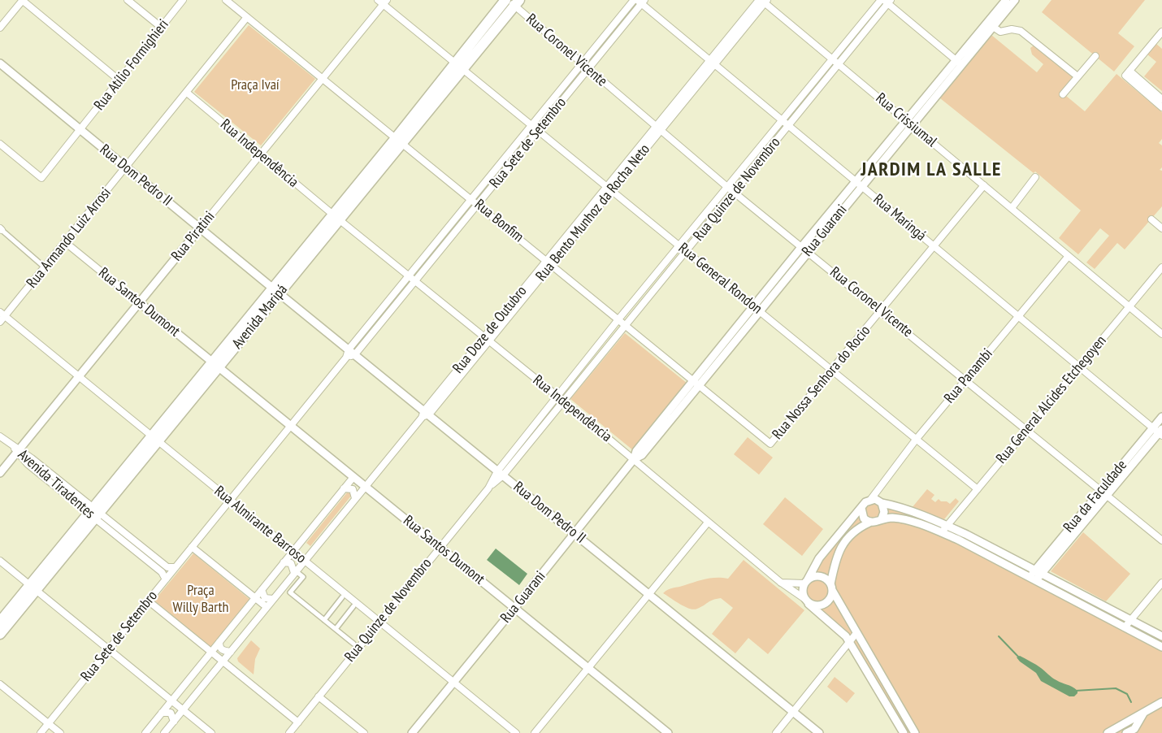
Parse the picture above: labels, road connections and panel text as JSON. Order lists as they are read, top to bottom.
{
  "streets": {
    "main road": ["Avenida Maripá"],
    "street": [
      "Rua Coronel Vicente",
      "Rua Atílio Formighieri",
      "Rua Crissiumal",
      "Rua Sete de Setembro",
      "Rua Independência",
      "Rua Dom Pedro II",
      "Rua Quinze de Novembro",
      "Rua Bento Munhoz da Rocha Neto",
      "Rua Maringá",
      "Rua Bonfim",
      "Rua Guarani",
      "Rua Piratini",
      "Rua Armando Luiz Arrosi",
      "Rua General Rondon",
      "Rua Santos Dumont",
      "Rua Doze de Outubro",
      "Rua Panambi",
      "Rua Nossa Senhora do Rocio",
      "Rua General Alcides Etchegoyen",
      "Avenida Tiradentes",
      "Rua da Faculdade",
      "Rua Almirante Barroso"
    ]
  },
  "crossings": [
    ["Rua Coronel Vicente", "Rua Sete de Setembro"],
    ["Rua Coronel Vicente", "Rua Quinze de Novembro"],
    ["Rua Coronel Vicente", "Rua Bento Munhoz da Rocha Neto"],
    ["Rua Coronel Vicente", "Rua Guarani"],
    ["Rua Coronel Vicente", "Avenida Maripá"],
    ["Rua Coronel Vicente", "Rua Panambi"],
    ["Rua Coronel Vicente", "Rua Nossa Senhora do Rocio"],
    ["Rua Coronel Vicente", "Rua General Alcides Etchegoyen"],
    ["Rua Coronel Vicente", "Rua da Faculdade"],
    ["Rua Atílio Formighieri", "Rua Dom Pedro II"],
    ["Rua Crissiumal", "Rua Quinze de Novembro"],
    ["Rua Crissiumal", "Rua Bento Munhoz da Rocha Neto"],
    ["Rua Crissiumal", "Rua Guarani"],
    ["Rua Crissiumal", "Rua Panambi"],
    ["Rua Crissiumal", "Rua Nossa Senhora do Rocio"],
    ["Rua Crissiumal", "Rua General Alcides Etchegoyen"],
    ["Rua Sete de Setembro", "Rua Independência"],
    ["Rua Sete de Setembro", "Rua Dom Pedro II"],
    ["Rua Sete de Setembro", "Rua Maringá"],
    ["Rua Sete de Setembro", "Rua Bonfim"],
    ["Rua Sete de Setembro", "Rua General Rondon"],
    ["Rua Sete de Setembro", "Rua Santos Dumont"],
    ["Rua Sete de Setembro", "Avenida Tiradentes"],
    ["Rua Sete de Setembro", "Rua Almirante Barroso"],
    ["Rua Independência", "Rua Quinze de Novembro"],
    ["Rua Independência", "Rua Bento Munhoz da Rocha Neto"],
    ["Rua Independência", "Rua Guarani"],
    ["Rua Independência", "Rua Piratini"],
    ["Rua Independência", "Rua Armando Luiz Arrosi"],
    ["Rua Independência", "Avenida Maripá"],
    ["Rua Independência", "Rua Doze de Outubro"],
    ["Rua Dom Pedro II", "Rua Quinze de Novembro"],
    ["Rua Dom Pedro II", "Rua Guarani"],
    ["Rua Dom Pedro II", "Rua Piratini"],
    ["Rua Dom Pedro II", "Rua Armando Luiz Arrosi"],
    ["Rua Dom Pedro II", "Avenida Maripá"],
    ["Rua Dom Pedro II", "Rua Doze de Outubro"],
    ["Rua Quinze de Novembro", "Rua Maringá"],
    ["Rua Quinze de Novembro", "Rua Bonfim"],
    ["Rua Quinze de Novembro", "Rua General Rondon"],
    ["Rua Quinze de Novembro", "Rua Santos Dumont"],
    ["Rua Quinze de Novembro", "Rua Almirante Barroso"],
    ["Rua Bento Munhoz da Rocha Neto", "Rua Maringá"],
    ["Rua Bento Munhoz da Rocha Neto", "Rua Bonfim"],
    ["Rua Bento Munhoz da Rocha Neto", "Rua General Rondon"],
    ["Rua Bento Munhoz da Rocha Neto", "Rua Doze de Outubro"],
    ["Rua Maringá", "Rua Guarani"],
    ["Rua Maringá", "Rua Panambi"],
    ["Rua Maringá", "Rua Nossa Senhora do Rocio"],
    ["Rua Maringá", "Rua General Alcides Etchegoyen"],
    ["Rua Maringá", "Rua da Faculdade"],
    ["Rua Bonfim", "Rua Guarani"],
    ["Rua Bonfim", "Rua Piratini"],
    ["Rua Bonfim", "Rua Armando Luiz Arrosi"],
    ["Rua Bonfim", "Avenida Maripá"],
    ["Rua Bonfim", "Rua Nossa Senhora do Rocio"],
    ["Rua Guarani", "Rua General Rondon"],
    ["Rua Guarani", "Rua Santos Dumont"],
    ["Rua Guarani", "Rua Almirante Barroso"],
    ["Rua Piratini", "Rua General Rondon"],
    ["Rua Piratini", "Rua Santos Dumont"],
    ["Rua Piratini", "Avenida Tiradentes"],
    ["Rua Piratini", "Rua Almirante Barroso"],
    ["Rua Armando Luiz Arrosi", "Rua Santos Dumont"],
    ["Rua Armando Luiz Arrosi", "Rua Almirante Barroso"],
    ["Rua General Rondon", "Avenida Maripá"],
    ["Rua General Rondon", "Rua Panambi"],
    ["Rua General Rondon", "Rua Nossa Senhora do Rocio"],
    ["Rua General Rondon", "Rua General Alcides Etchegoyen"],
    ["Rua Santos Dumont", "Avenida Maripá"],
    ["Rua Santos Dumont", "Rua Doze de Outubro"],
    ["Avenida Maripá", "Avenida Tiradentes"],
    ["Avenida Maripá", "Rua Almirante Barroso"],
    ["Rua Doze de Outubro", "Rua Almirante Barroso"]
  ],
  "districts": ["JARDIM LA SALLE"],
  "parks": ["Praça Ivaí", "Praça Willy Barth"]
}
